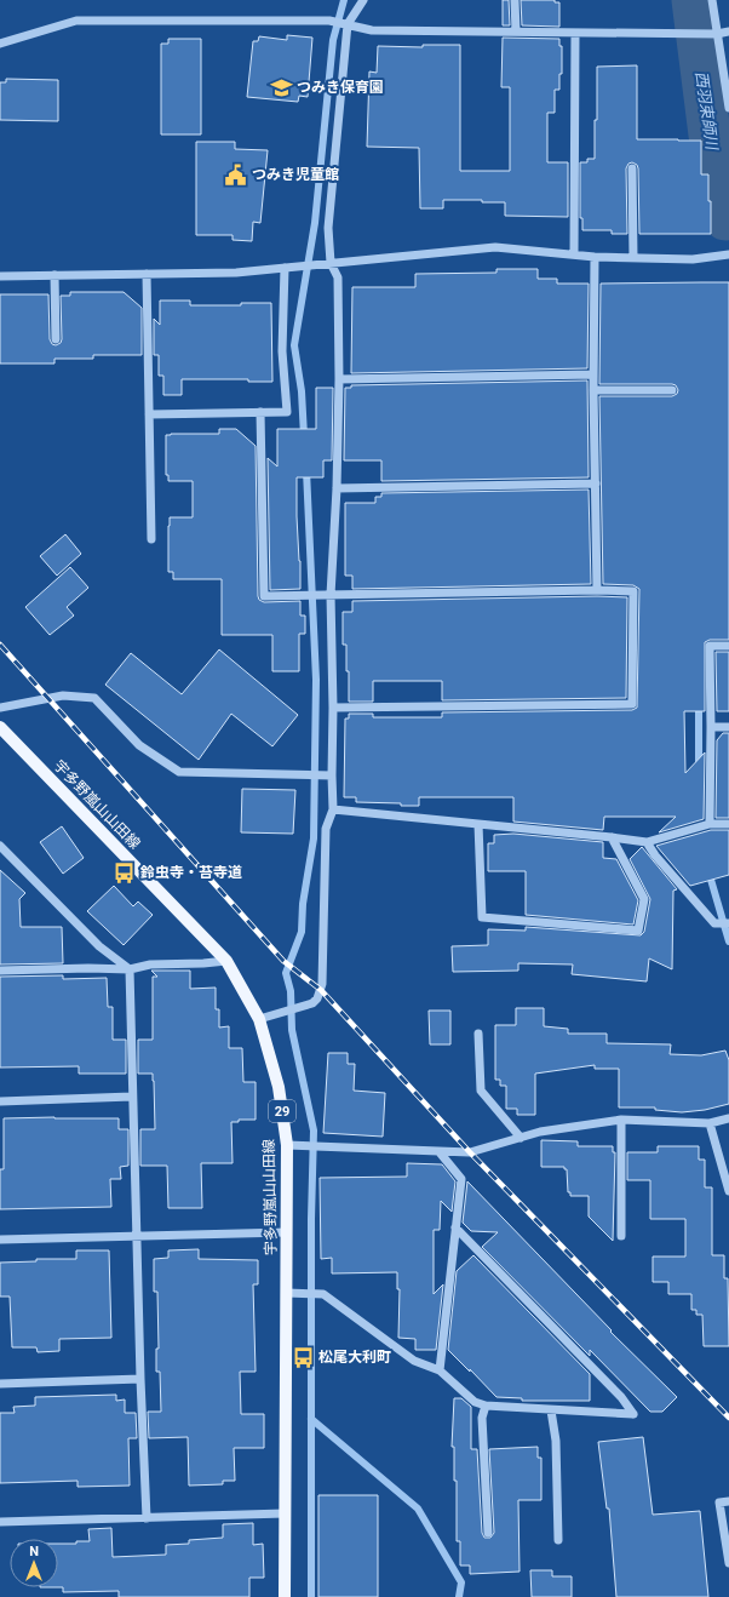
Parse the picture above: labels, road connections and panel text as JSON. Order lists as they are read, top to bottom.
{
  "streets": {
    "main road": ["宇多野嵐山山田線", "29"]
  },
  "water": ["西羽束師川"],
  "places": {
    "school or university": ["つみき保育園"],
    "public building": ["つみき児童館"],
    "bus stop": ["鈴虫寺・苔寺道", "松尾大利町"]
  },
  "north": "top"
}
